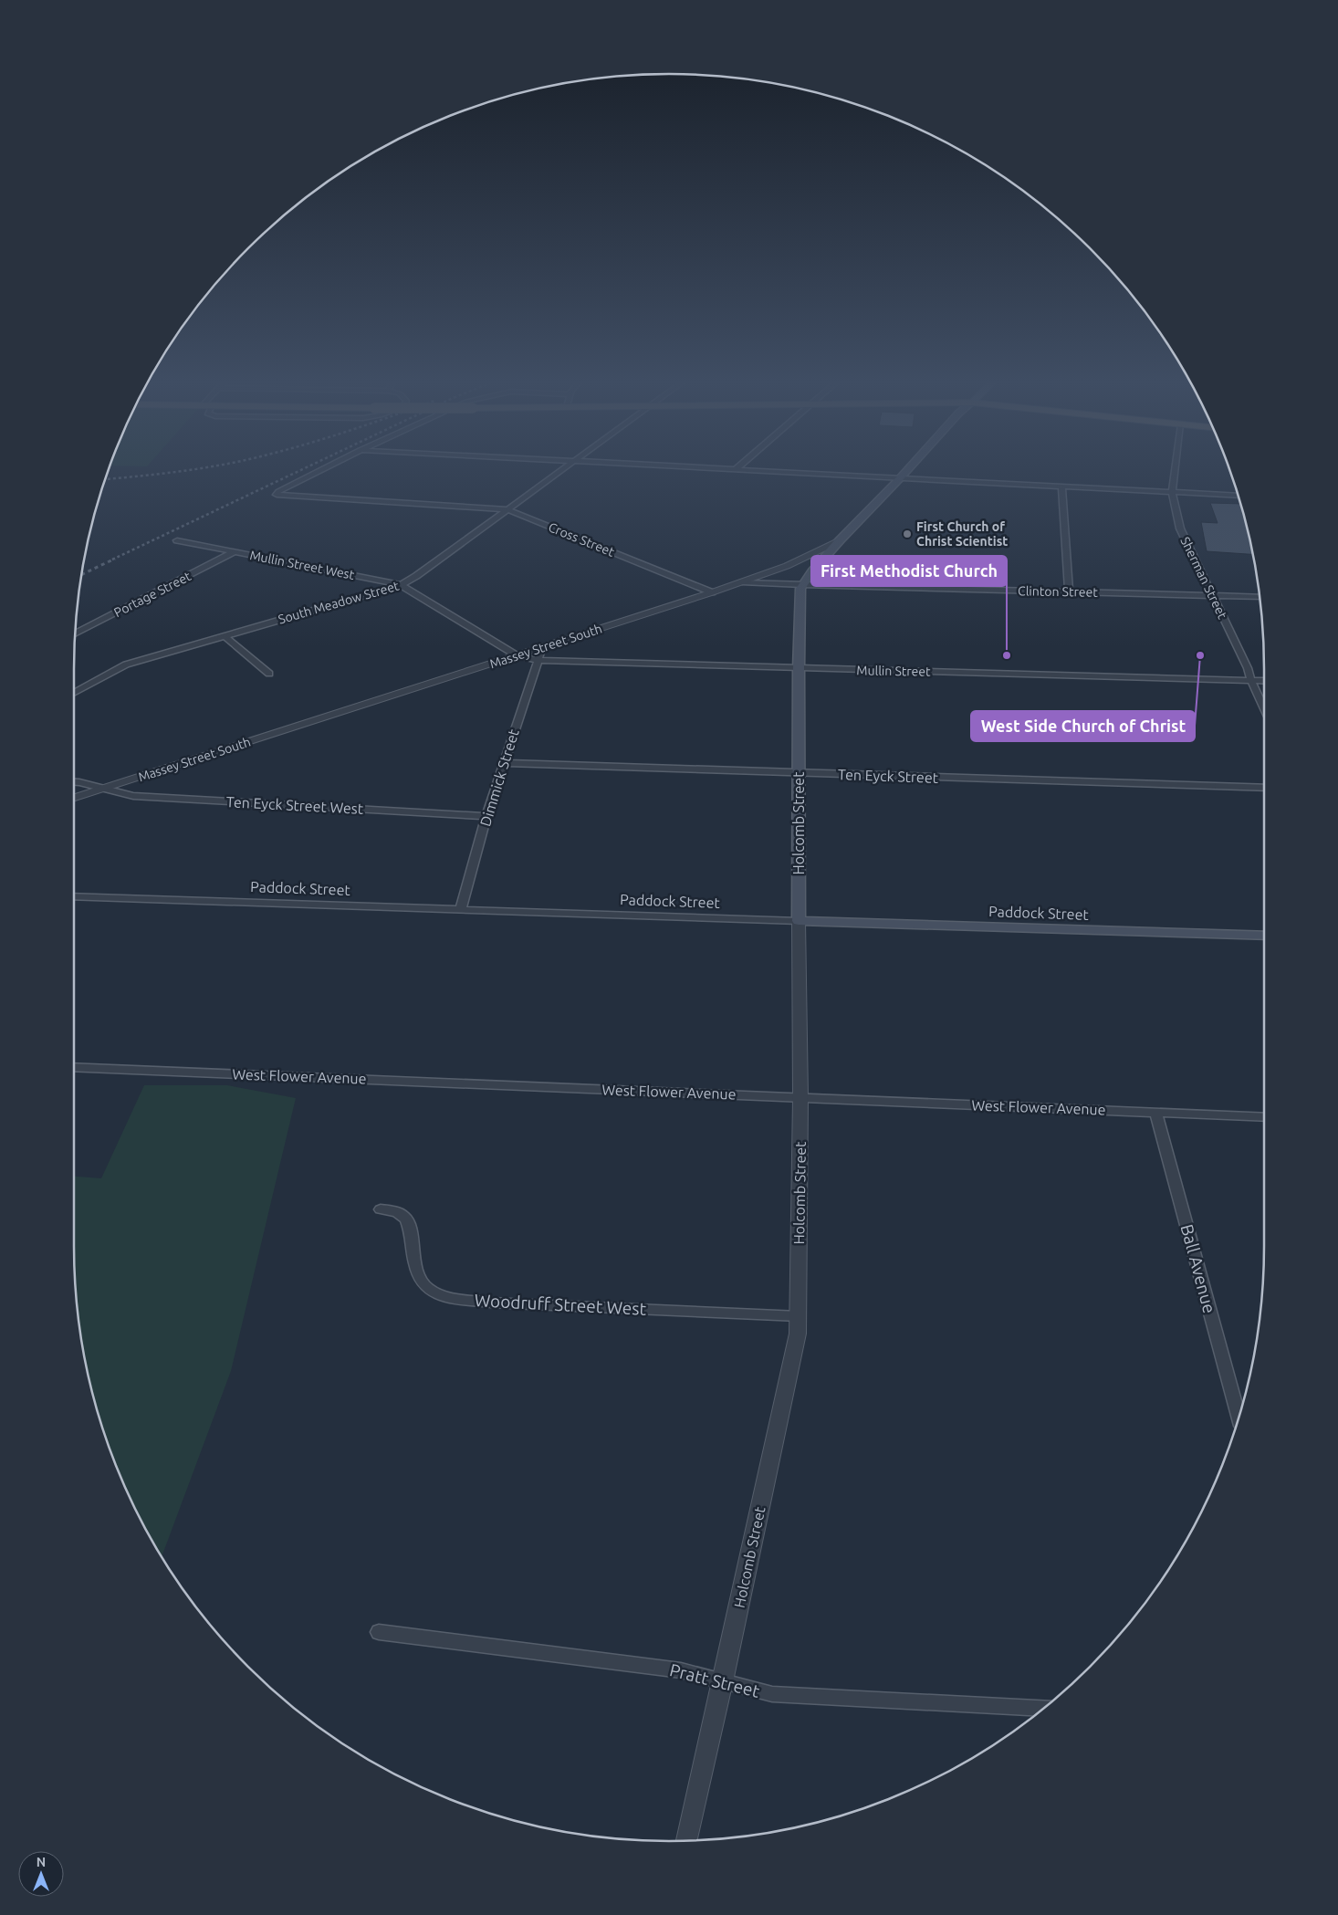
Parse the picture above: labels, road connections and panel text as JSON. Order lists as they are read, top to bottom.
{
  "streets": {
    "main road": ["Massey Street South", "Holcomb Street", "Paddock Street"],
    "street": [
      "Cross Street",
      "Mullin Street West",
      "Sherman Street",
      "Clinton Street",
      "Portage Street",
      "South Meadow Street",
      "Mullin Street",
      "Ten Eyck Street",
      "Dimmick Street",
      "Ten Eyck Street West",
      "West Flower Avenue",
      "Ball Avenue",
      "Woodruff Street West",
      "Pratt Street"
    ]
  },
  "crossings": [
    ["Cross Street", "South Meadow Street"],
    ["Cross Street", "Massey Street South"],
    ["Mullin Street West", "Portage Street"],
    ["Mullin Street West", "South Meadow Street"],
    ["Mullin Street West", "Massey Street South"],
    ["Mullin Street West", "Mullin Street"],
    ["Sherman Street", "Clinton Street"],
    ["Sherman Street", "Mullin Street"],
    ["Clinton Street", "Massey Street South"],
    ["Clinton Street", "Holcomb Street"],
    ["Massey Street South", "Mullin Street"],
    ["Massey Street South", "Dimmick Street"],
    ["Massey Street South", "Ten Eyck Street West"],
    ["Mullin Street", "Dimmick Street"],
    ["Mullin Street", "Holcomb Street"],
    ["Ten Eyck Street", "Dimmick Street"],
    ["Ten Eyck Street", "Holcomb Street"],
    ["Dimmick Street", "Ten Eyck Street West"],
    ["Dimmick Street", "Paddock Street"],
    ["Holcomb Street", "Paddock Street"],
    ["Holcomb Street", "West Flower Avenue"],
    ["Holcomb Street", "Woodruff Street West"],
    ["Holcomb Street", "Pratt Street"],
    ["West Flower Avenue", "Ball Avenue"]
  ],
  "places": ["First Church of Christ Scientist", "First Methodist Church", "West Side Church of Christ"],
  "north": "top"
}
